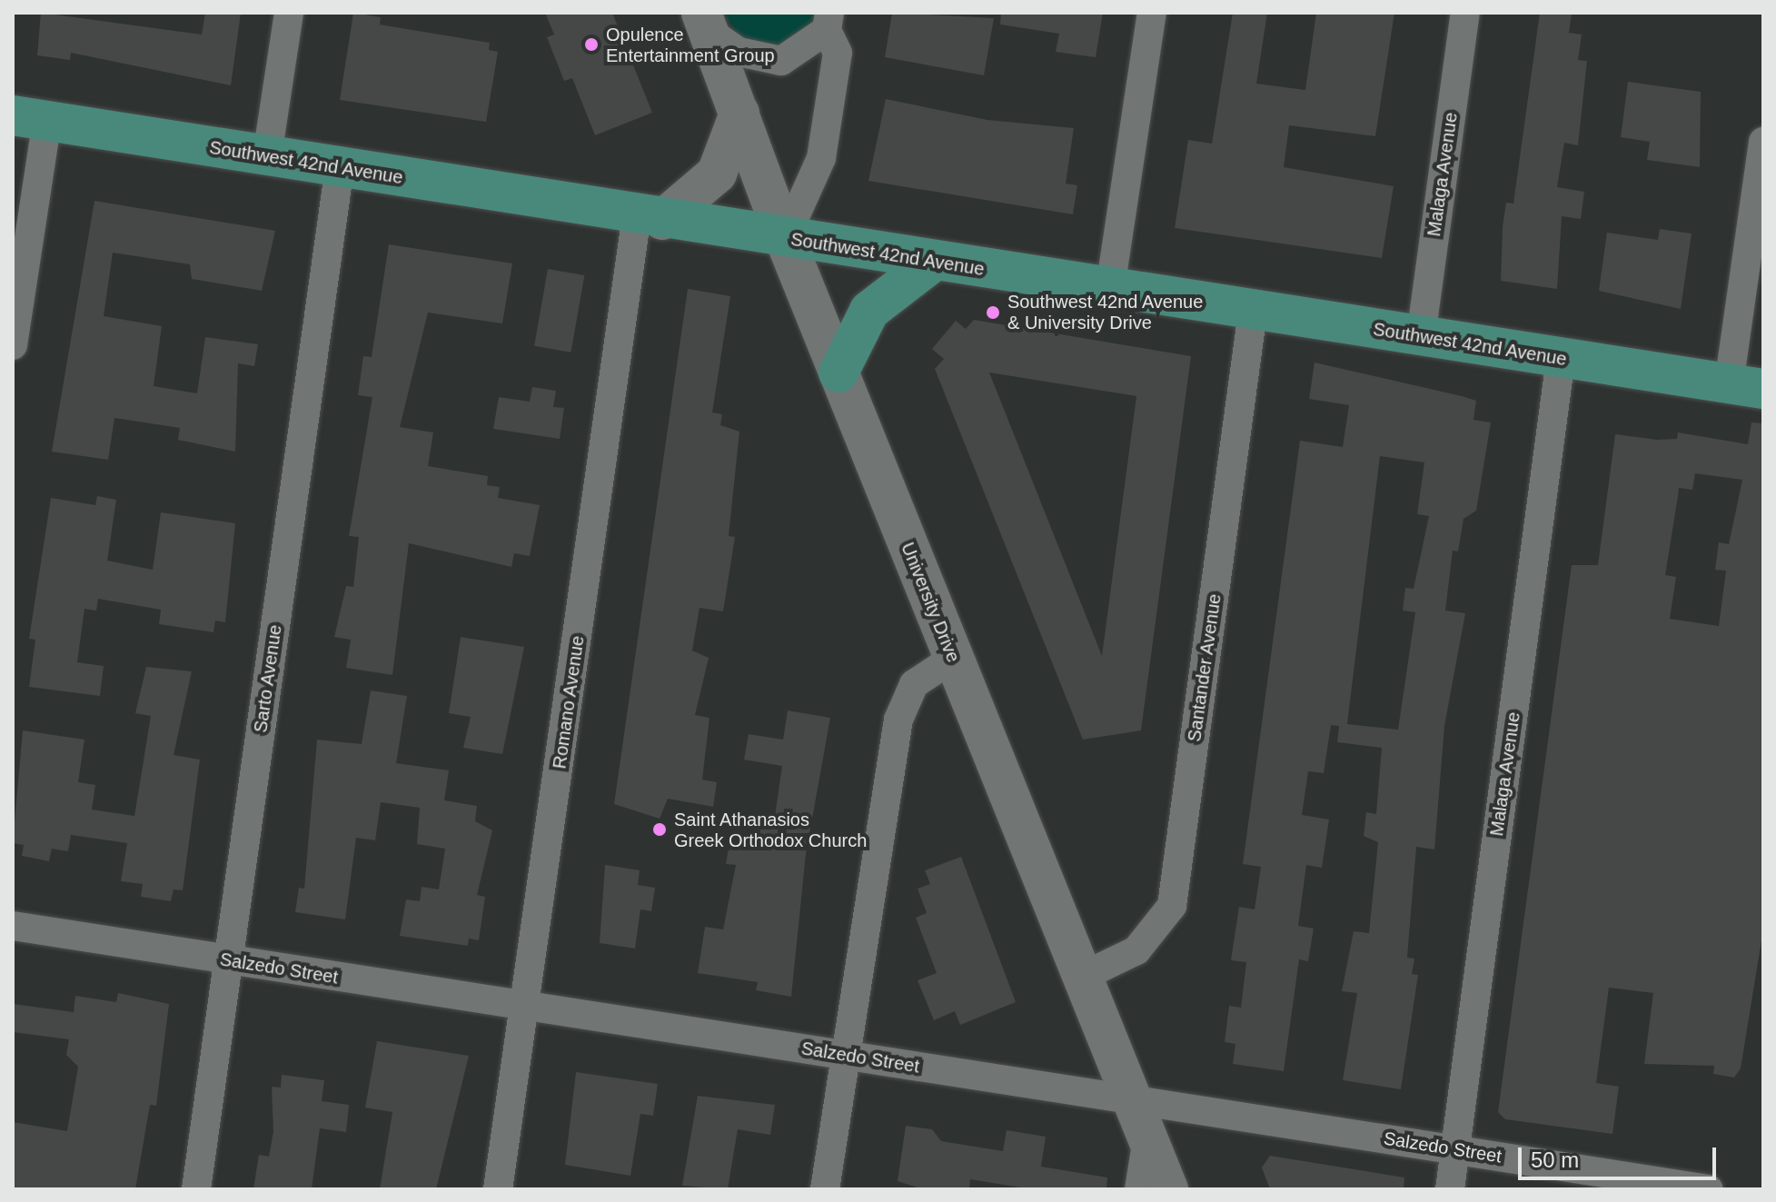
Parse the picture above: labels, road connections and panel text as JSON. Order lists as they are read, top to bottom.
{
  "streets": {
    "main road": ["Southwest 42nd Avenue"],
    "street": [
      "Malaga Avenue",
      "University Drive",
      "Santander Avenue",
      "Sarto Avenue",
      "Romano Avenue",
      "Salzedo Street"
    ]
  },
  "crossings": [
    ["Southwest 42nd Avenue", "Malaga Avenue"],
    ["Southwest 42nd Avenue", "University Drive"],
    ["Southwest 42nd Avenue", "Santander Avenue"],
    ["Southwest 42nd Avenue", "Sarto Avenue"],
    ["Southwest 42nd Avenue", "Romano Avenue"],
    ["Malaga Avenue", "Salzedo Street"],
    ["University Drive", "Santander Avenue"],
    ["University Drive", "Salzedo Street"],
    ["Sarto Avenue", "Salzedo Street"],
    ["Romano Avenue", "Salzedo Street"]
  ],
  "places": ["Opulence Entertainment Group", "Southwest 42nd Avenue & University Drive", "Saint Athanasios Greek Orthodox Church"],
  "scale_bar": "50 m"
}
